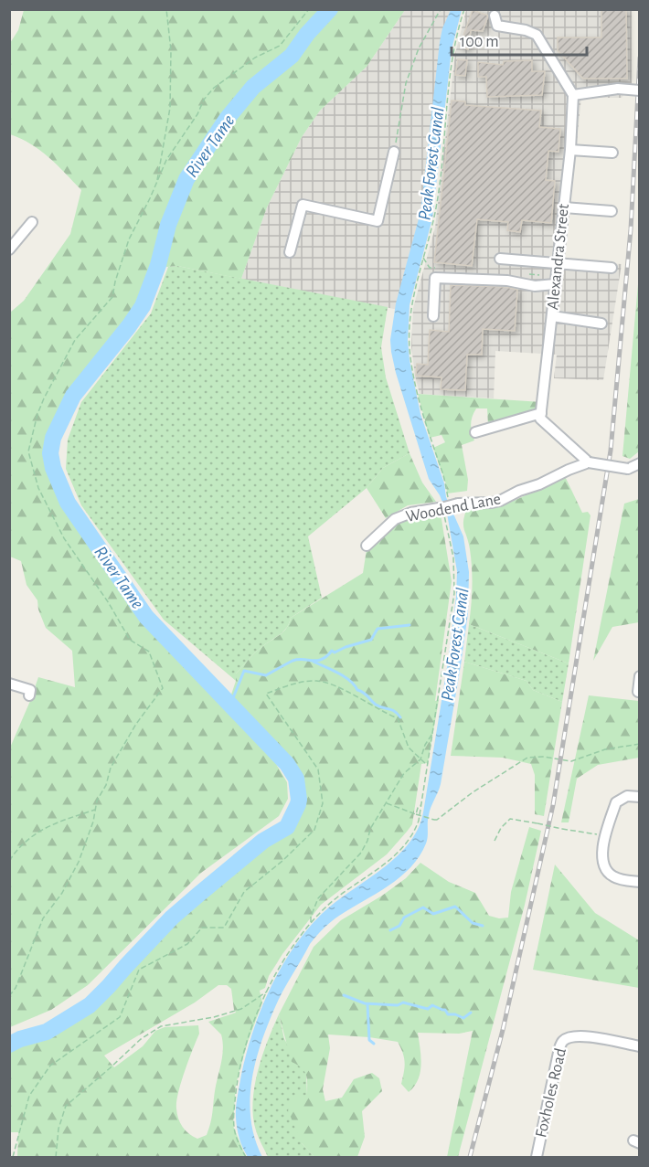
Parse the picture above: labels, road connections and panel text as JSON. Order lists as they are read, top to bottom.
{
  "streets": {
    "street": ["Alexandra Street", "Woodend Lane", "Foxholes Road"]
  },
  "water": ["River Tame", "Peak Forest Canal"],
  "scale_bar": "100 m"
}
